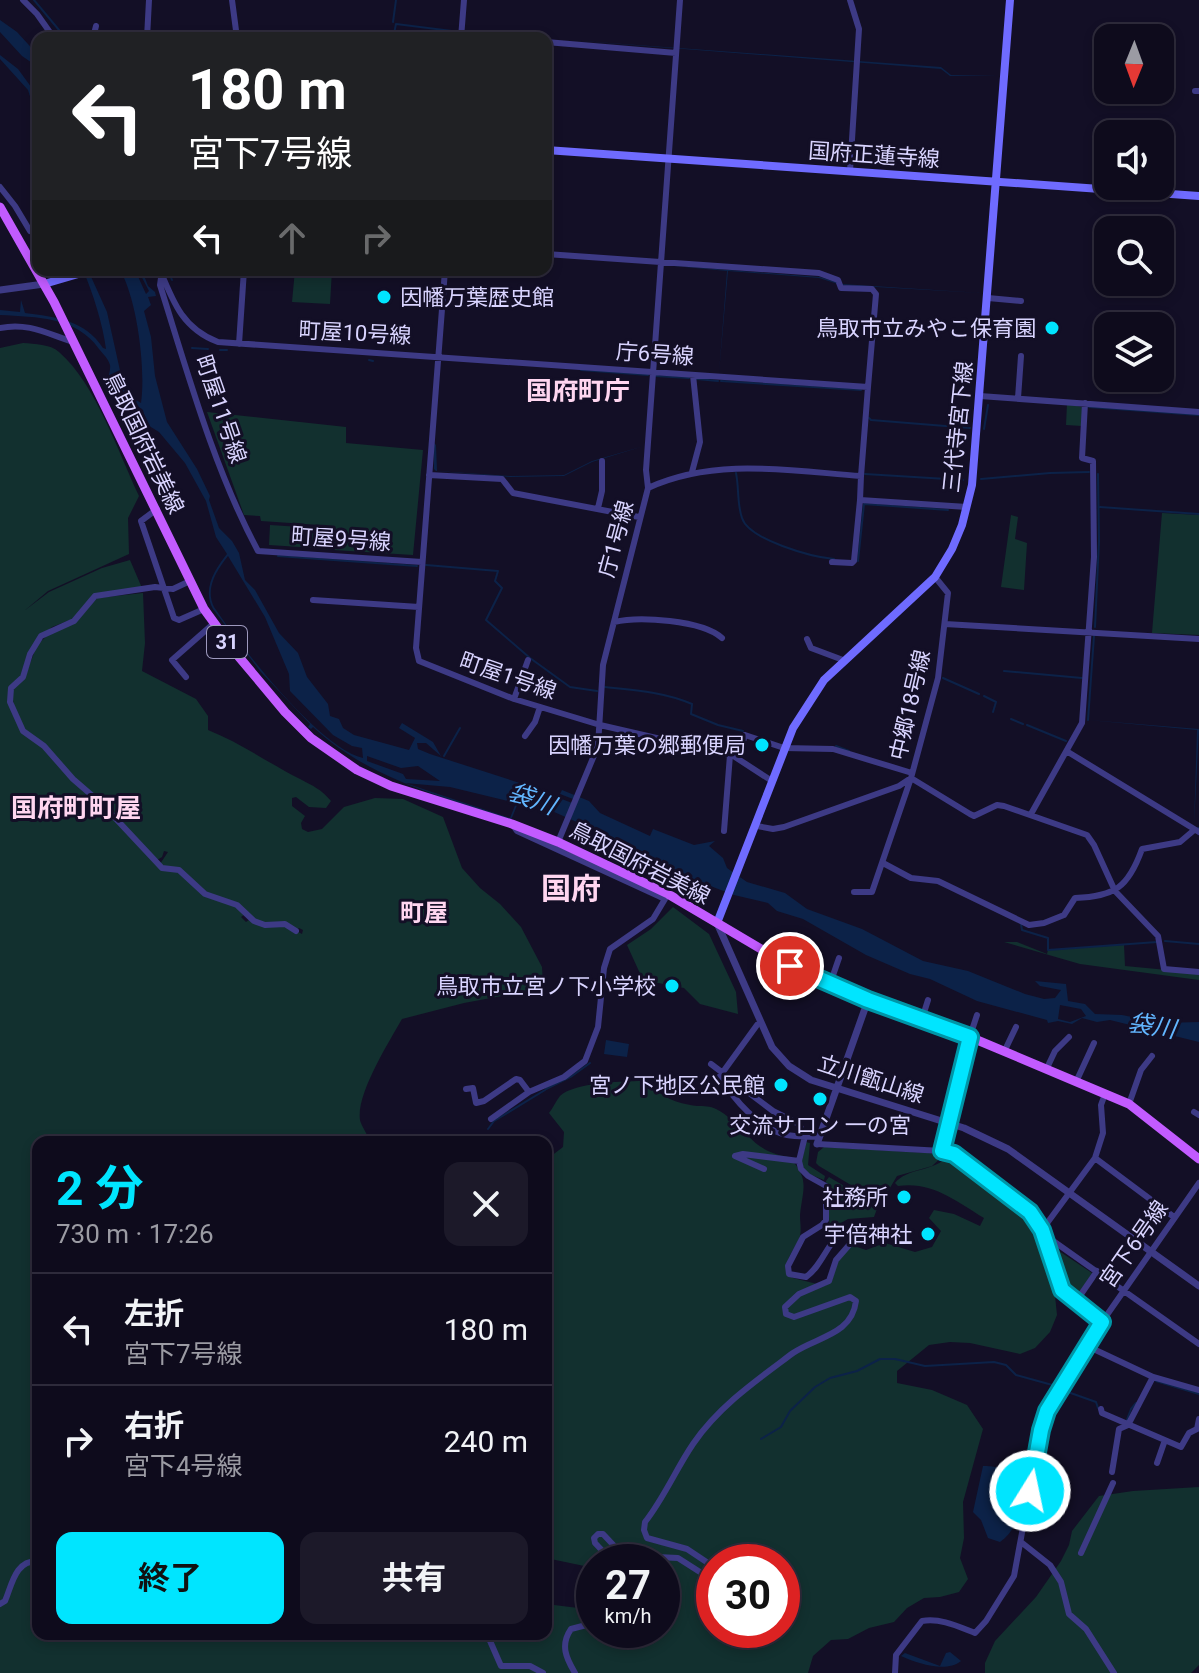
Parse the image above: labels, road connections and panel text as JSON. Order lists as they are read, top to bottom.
{
  "streets": {
    "main road": [
      "国府正蓮寺線",
      "三代寺宮下線",
      "鳥取国府岩美線",
      "31"
    ],
    "street": [
      "町屋10号線",
      "庁6号線",
      "町屋11号線",
      "町屋9号線",
      "庁1号線",
      "町屋1号線",
      "中郷18号線",
      "立川甑山線",
      "宮下6号線"
    ]
  },
  "crossings": [
    ["国府正蓮寺線", "三代寺宮下線"],
    ["町屋10号線", "庁6号線"],
    ["町屋10号線", "町屋9号線"],
    ["町屋10号線", "町屋1号線"],
    ["町屋11号線", "町屋9号線"],
    ["三代寺宮下線", "鳥取国府岩美線"],
    ["三代寺宮下線", "町屋1号線"],
    ["三代寺宮下線", "中郷18号線"],
    ["三代寺宮下線", "立川甑山線"],
    ["鳥取国府岩美線", "庁1号線"],
    ["鳥取国府岩美線", "立川甑山線"],
    ["庁1号線", "町屋1号線"],
    ["立川甑山線", "宮下6号線"]
  ],
  "districts": [
    "国府町庁",
    "国府町町屋",
    "国府",
    "町屋"
  ],
  "water": ["袋川"],
  "places": [
    "因幡万葉歴史館",
    "鳥取市立みやこ保育園",
    "因幡万葉の郷郵便局",
    "鳥取市立宮ノ下小学校",
    "宮ノ下地区公民館",
    "交流サロン 一の宮",
    "社務所",
    "宇倍神社"
  ],
  "north": "bottom",
  "page": {
    "turn": ["180 m", "宮下7号線"],
    "heading": ["2 分", "730 m · 17:26"],
    "list": [
      {
        "name": "左折",
        "note": "宮下7号線",
        "value": "180 m"
      },
      {
        "name": "右折",
        "note": "宮下4号線",
        "value": "240 m"
      }
    ],
    "buttons": ["終了", "共有"],
    "speed": "27 km/h",
    "limit": "30"
  }
}
